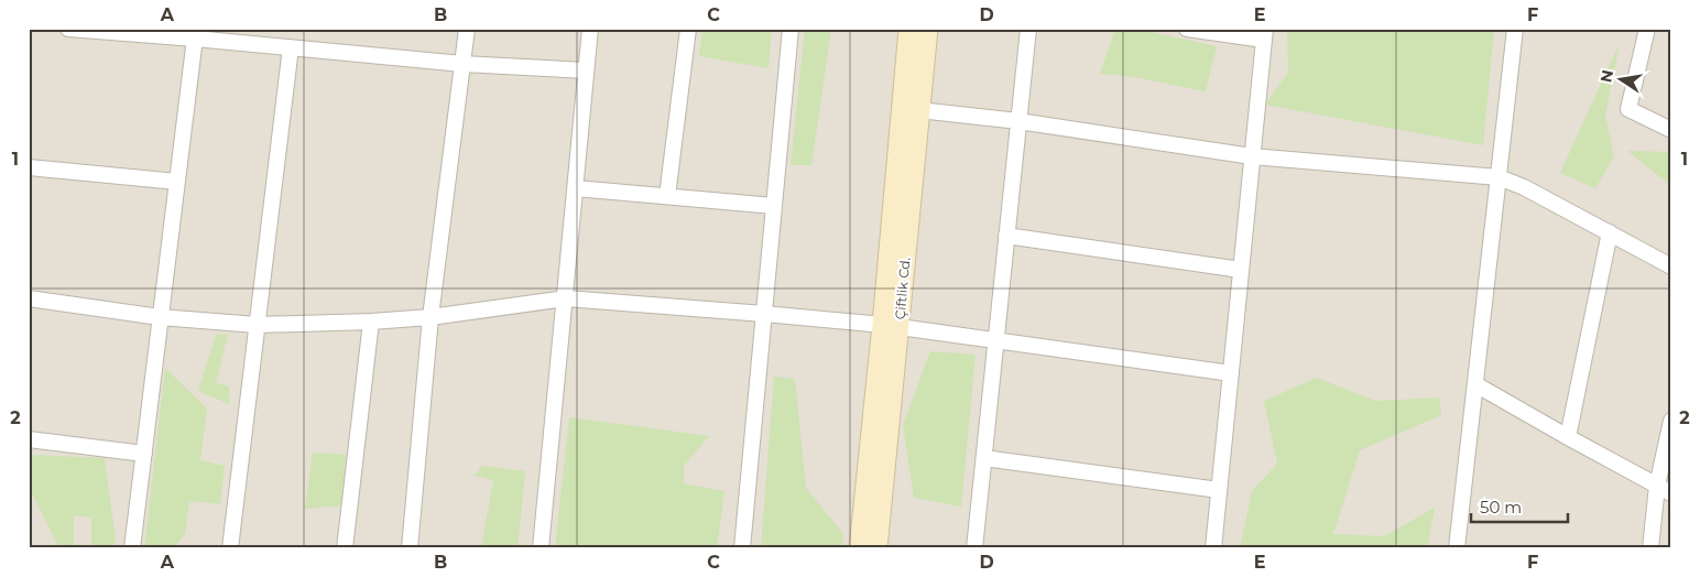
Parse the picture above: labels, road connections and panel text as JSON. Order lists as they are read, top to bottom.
{
  "streets": {
    "street": ["Çiftlik Cd."]
  },
  "scale_bar": "50 m",
  "north": "left",
  "grid": {
    "columns": [
      "A",
      "B",
      "C",
      "D",
      "E",
      "F"
    ],
    "rows": ["1", "2"]
  }
}
